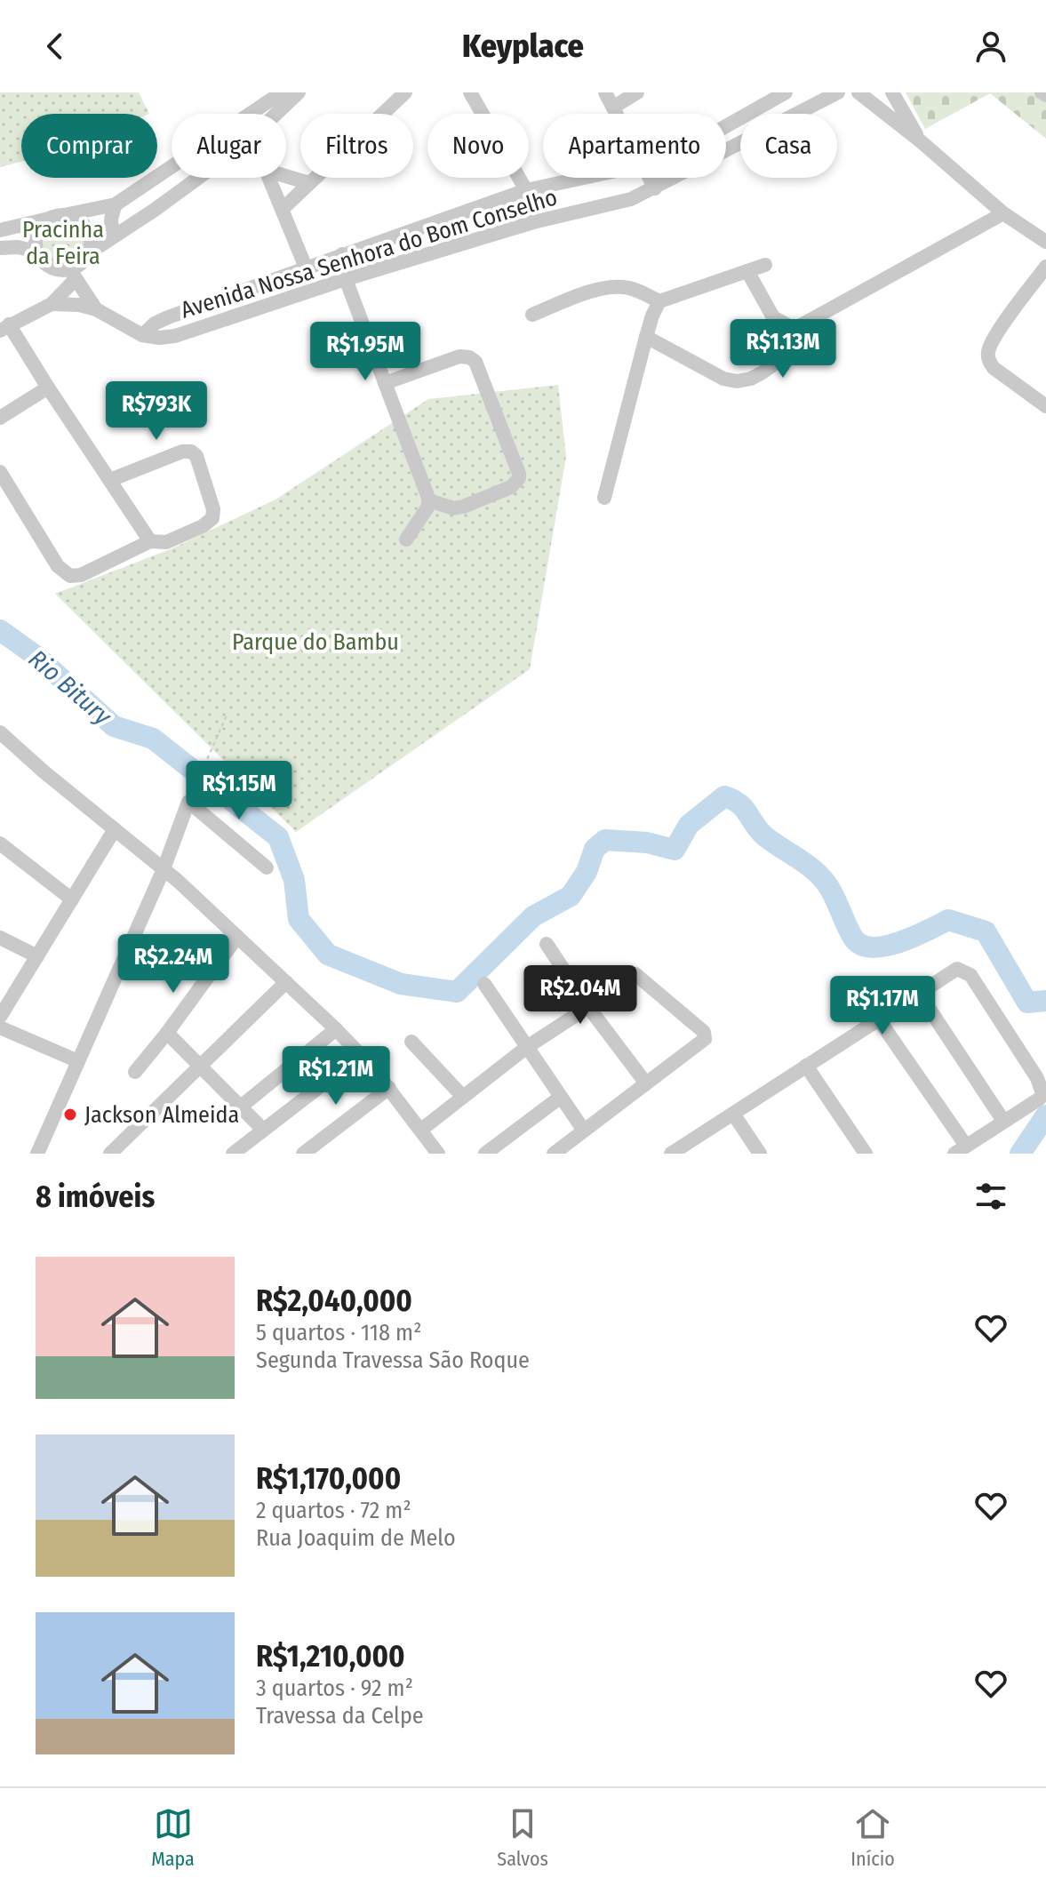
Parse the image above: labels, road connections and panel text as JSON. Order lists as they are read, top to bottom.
{
  "streets": {
    "street": ["Avenida Nossa Senhora do Bom Conselho"]
  },
  "water": ["Rio Bitury"],
  "parks": ["Pracinha da Feira", "Parque do Bambu"],
  "places": ["Jackson Almeida"],
  "page": {
    "header": "Keyplace",
    "chip": [
      "Comprar",
      "Alugar",
      "Filtros",
      "Novo",
      "Apartamento",
      "Casa"
    ],
    "price": [
      "R$1.13M",
      "R$1.95M",
      "R$793K",
      "R$1.15M",
      "R$2.24M",
      "R$2.04M",
      "R$1.17M",
      "R$1.21M"
    ],
    "heading": "8 imóveis",
    "list": [
      {
        "name": "R$2,040,000",
        "note": "5 quartos · 118 m² · Segunda Travessa São Roque"
      },
      {
        "name": "R$1,170,000",
        "note": "2 quartos · 72 m² · Rua Joaquim de Melo"
      },
      {
        "name": "R$1,210,000",
        "note": "3 quartos · 92 m² · Travessa da Celpe"
      }
    ],
    "tabs": ["Mapa", "Salvos", "Início"]
  }
}
